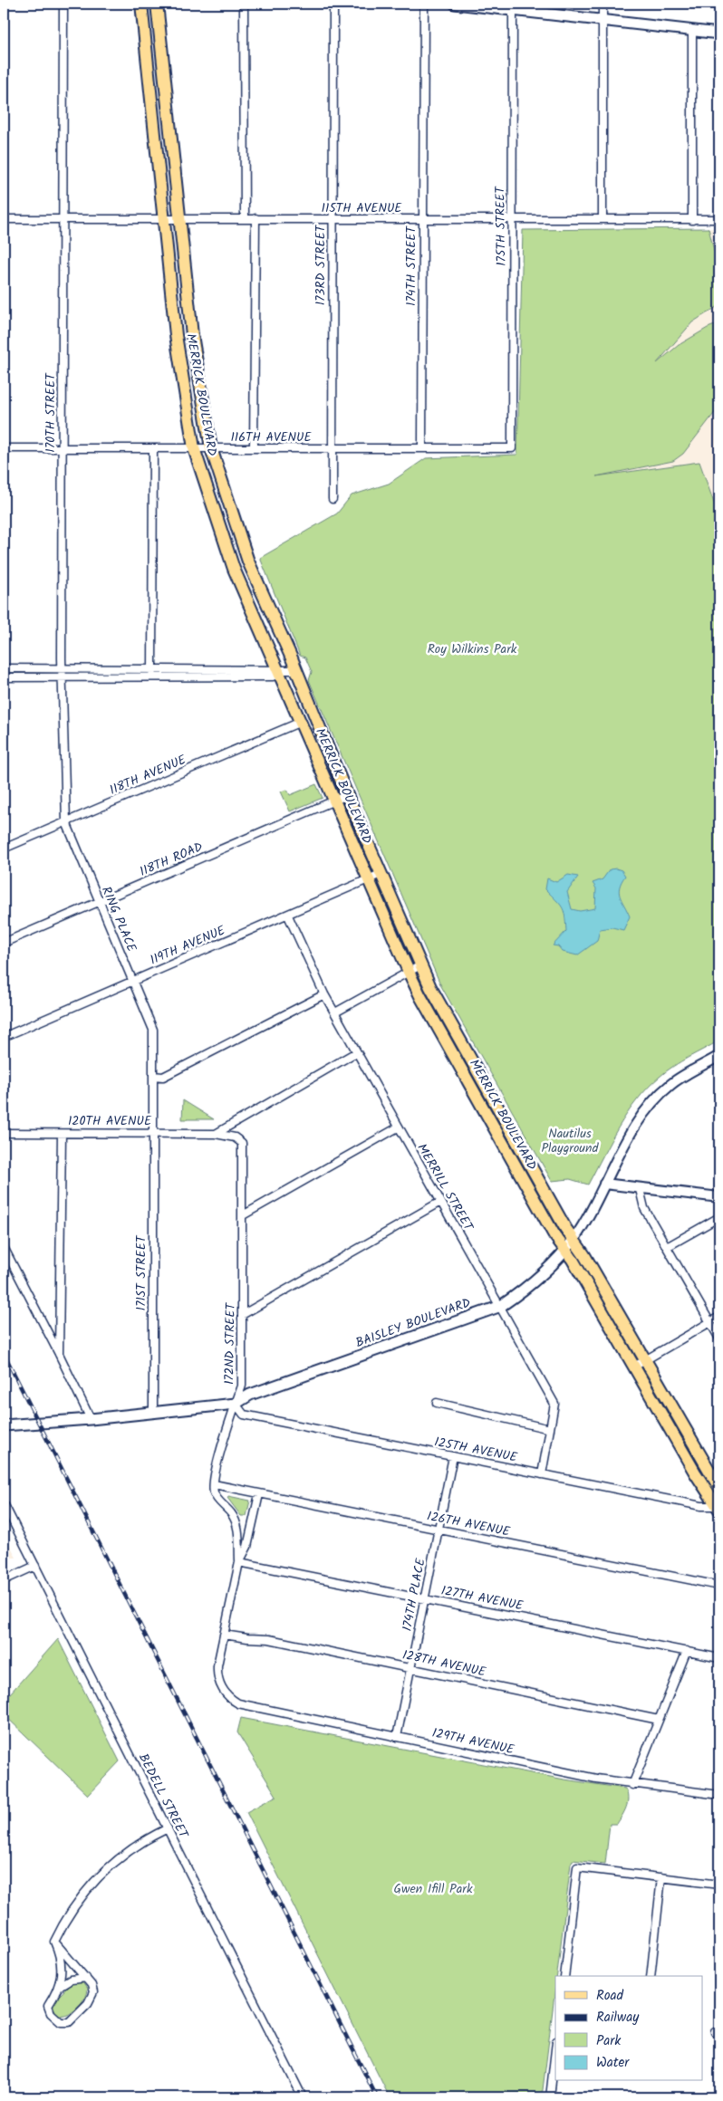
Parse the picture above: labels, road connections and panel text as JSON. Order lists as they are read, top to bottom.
{
  "streets": {
    "main road": ["MERRICK BOULEVARD", "BAISLEY BOULEVARD"],
    "street": [
      "115TH AVENUE",
      "175TH STREET",
      "173RD STREET",
      "174TH STREET",
      "170TH STREET",
      "116TH AVENUE",
      "118TH AVENUE",
      "118TH ROAD",
      "RING PLACE",
      "119TH AVENUE",
      "120TH AVENUE",
      "MERRILL STREET",
      "171ST STREET",
      "172ND STREET",
      "125TH AVENUE",
      "126TH AVENUE",
      "174TH PLACE",
      "127TH AVENUE",
      "128TH AVENUE",
      "129TH AVENUE",
      "BEDELL STREET"
    ]
  },
  "crossings": [
    ["115TH AVENUE", "175TH STREET"],
    ["115TH AVENUE", "173RD STREET"],
    ["115TH AVENUE", "174TH STREET"],
    ["115TH AVENUE", "MERRICK BOULEVARD"],
    ["115TH AVENUE", "170TH STREET"],
    ["175TH STREET", "116TH AVENUE"],
    ["173RD STREET", "116TH AVENUE"],
    ["174TH STREET", "116TH AVENUE"],
    ["MERRICK BOULEVARD", "116TH AVENUE"],
    ["MERRICK BOULEVARD", "118TH AVENUE"],
    ["MERRICK BOULEVARD", "118TH ROAD"],
    ["MERRICK BOULEVARD", "119TH AVENUE"],
    ["MERRICK BOULEVARD", "BAISLEY BOULEVARD"],
    ["MERRICK BOULEVARD", "125TH AVENUE"],
    ["170TH STREET", "116TH AVENUE"],
    ["170TH STREET", "118TH AVENUE"],
    ["170TH STREET", "RING PLACE"],
    ["118TH AVENUE", "RING PLACE"],
    ["118TH ROAD", "RING PLACE"],
    ["RING PLACE", "119TH AVENUE"],
    ["RING PLACE", "120TH AVENUE"],
    ["RING PLACE", "171ST STREET"],
    ["119TH AVENUE", "MERRILL STREET"],
    ["120TH AVENUE", "171ST STREET"],
    ["120TH AVENUE", "172ND STREET"],
    ["MERRILL STREET", "BAISLEY BOULEVARD"],
    ["MERRILL STREET", "125TH AVENUE"],
    ["171ST STREET", "BAISLEY BOULEVARD"],
    ["BAISLEY BOULEVARD", "172ND STREET"],
    ["BAISLEY BOULEVARD", "125TH AVENUE"],
    ["172ND STREET", "125TH AVENUE"],
    ["172ND STREET", "126TH AVENUE"],
    ["125TH AVENUE", "174TH PLACE"],
    ["126TH AVENUE", "174TH PLACE"],
    ["174TH PLACE", "127TH AVENUE"],
    ["174TH PLACE", "128TH AVENUE"],
    ["174TH PLACE", "129TH AVENUE"],
    ["128TH AVENUE", "129TH AVENUE"]
  ],
  "parks": ["Roy Wilkins Park", "Nautilus Playground", "Gwen Ifill Park"],
  "legend": [
    "Road",
    "Railway",
    "Park",
    "Water"
  ]
}
